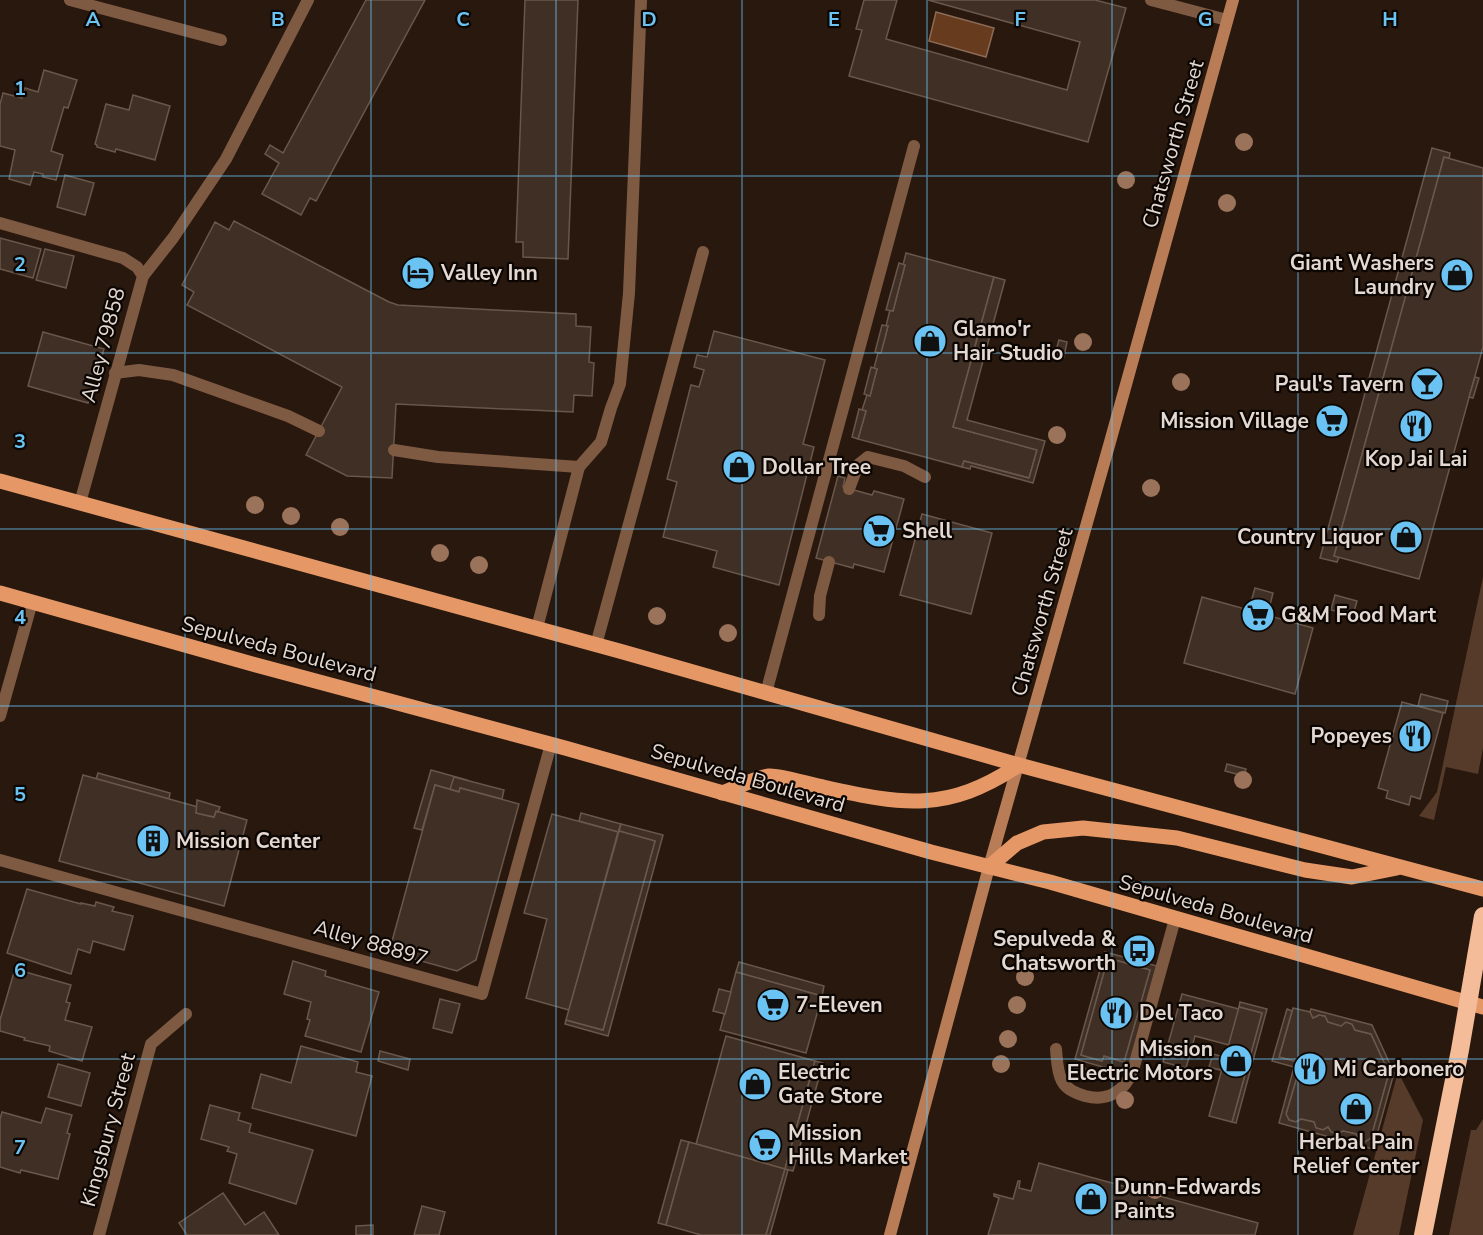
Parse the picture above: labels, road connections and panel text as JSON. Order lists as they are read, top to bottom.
{
  "streets": {
    "main road": ["Chatsworth Street", "Sepulveda Boulevard"],
    "street": ["Alley 79858", "Alley 88897", "Kingsbury Street"]
  },
  "crossings": [
    ["Chatsworth Street", "Sepulveda Boulevard"],
    ["Sepulveda Boulevard", "Alley 88897"]
  ],
  "places": {
    "hotel": ["Valley Inn"],
    "shop": [
      "Giant Washers Laundry",
      "Glamo'r Hair Studio",
      "Dollar Tree",
      "Country Liquor",
      "Mission Electric Motors",
      "Electric Gate Store",
      "Herbal Pain Relief Center",
      "Dunn-Edwards Paints"
    ],
    "bar": ["Paul's Tavern"],
    "supermarket": [
      "Mission Village",
      "Shell",
      "G&M Food Mart",
      "7-Eleven",
      "Mission Hills Market"
    ],
    "restaurant": [
      "Kop Jai Lai",
      "Popeyes",
      "Del Taco",
      "Mi Carbonero"
    ],
    "building": ["Mission Center"],
    "bus stop": ["Sepulveda & Chatsworth"]
  },
  "grid": {
    "columns": [
      "A",
      "B",
      "C",
      "D",
      "E",
      "F",
      "G",
      "H"
    ],
    "rows": [
      "1",
      "2",
      "3",
      "4",
      "5",
      "6",
      "7"
    ]
  }
}
